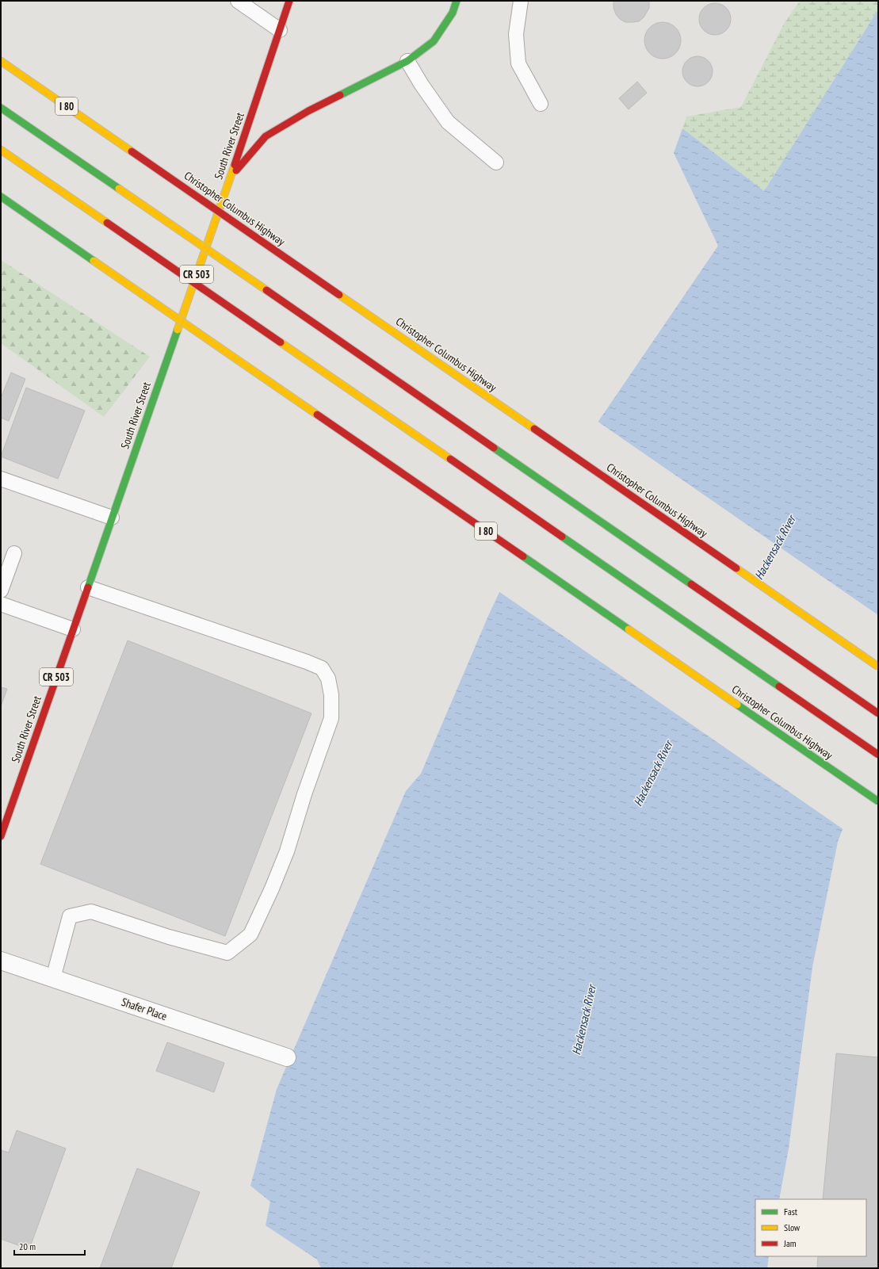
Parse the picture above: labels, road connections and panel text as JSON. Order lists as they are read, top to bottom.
{
  "streets": {
    "main road": [
      "I 80",
      "South River Street",
      "Christopher Columbus Highway",
      "CR 503"
    ],
    "street": ["Shafer Place"]
  },
  "water": ["Hackensack River"],
  "legend": ["Fast", "Slow", "Jam"],
  "scale_bar": "20 m"
}
